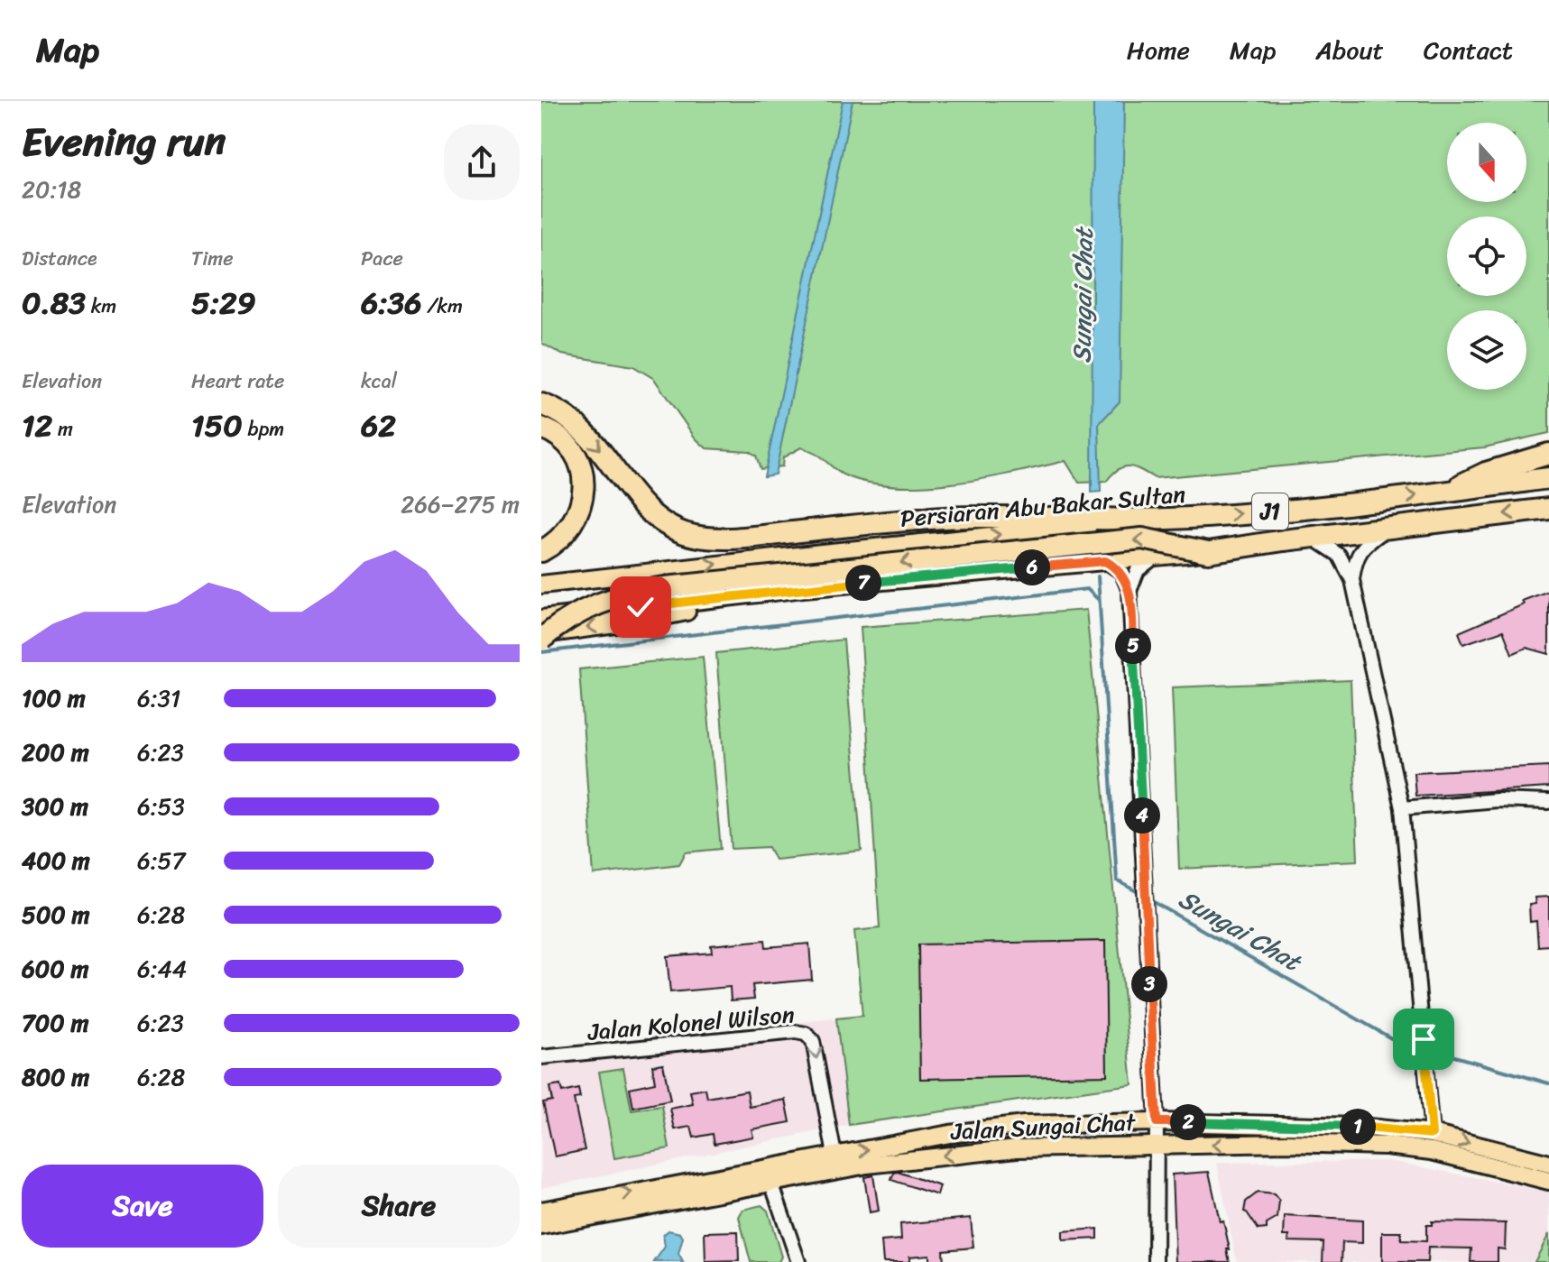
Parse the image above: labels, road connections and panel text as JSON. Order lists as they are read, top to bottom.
{
  "streets": {
    "highway": ["Persiaran Abu Bakar Sultan", "J1"],
    "main road": ["Jalan Sungai Chat"],
    "street": ["Jalan Kolonel Wilson"]
  },
  "crossings": [
    ["Jalan Kolonel Wilson", "Jalan Sungai Chat"]
  ],
  "water": ["Sungai Chat"],
  "north": "bottom",
  "page": {
    "header": "Map",
    "nav": [
      "Home",
      "Map",
      "About",
      "Contact"
    ],
    "heading": ["Evening run", "20:18"],
    "stats": [
      ["Distance", "0.83 km"],
      ["Time", "5:29"],
      ["Pace", "6:36 /km"],
      ["Elevation", "12 m"],
      ["Heart rate", "150 bpm"],
      ["kcal", "62"]
    ],
    "chart": ["Elevation", "266–275 m"],
    "pins": [
      "6",
      "7",
      "5",
      "4",
      "3",
      "2",
      "1"
    ],
    "list": [
      {
        "name": "100 m",
        "note": "6:31"
      },
      {
        "name": "200 m",
        "note": "6:23"
      },
      {
        "name": "300 m",
        "note": "6:53"
      },
      {
        "name": "400 m",
        "note": "6:57"
      },
      {
        "name": "500 m",
        "note": "6:28"
      },
      {
        "name": "600 m",
        "note": "6:44"
      },
      {
        "name": "700 m",
        "note": "6:23"
      },
      {
        "name": "800 m",
        "note": "6:28"
      }
    ],
    "buttons": ["Save", "Share"]
  }
}
